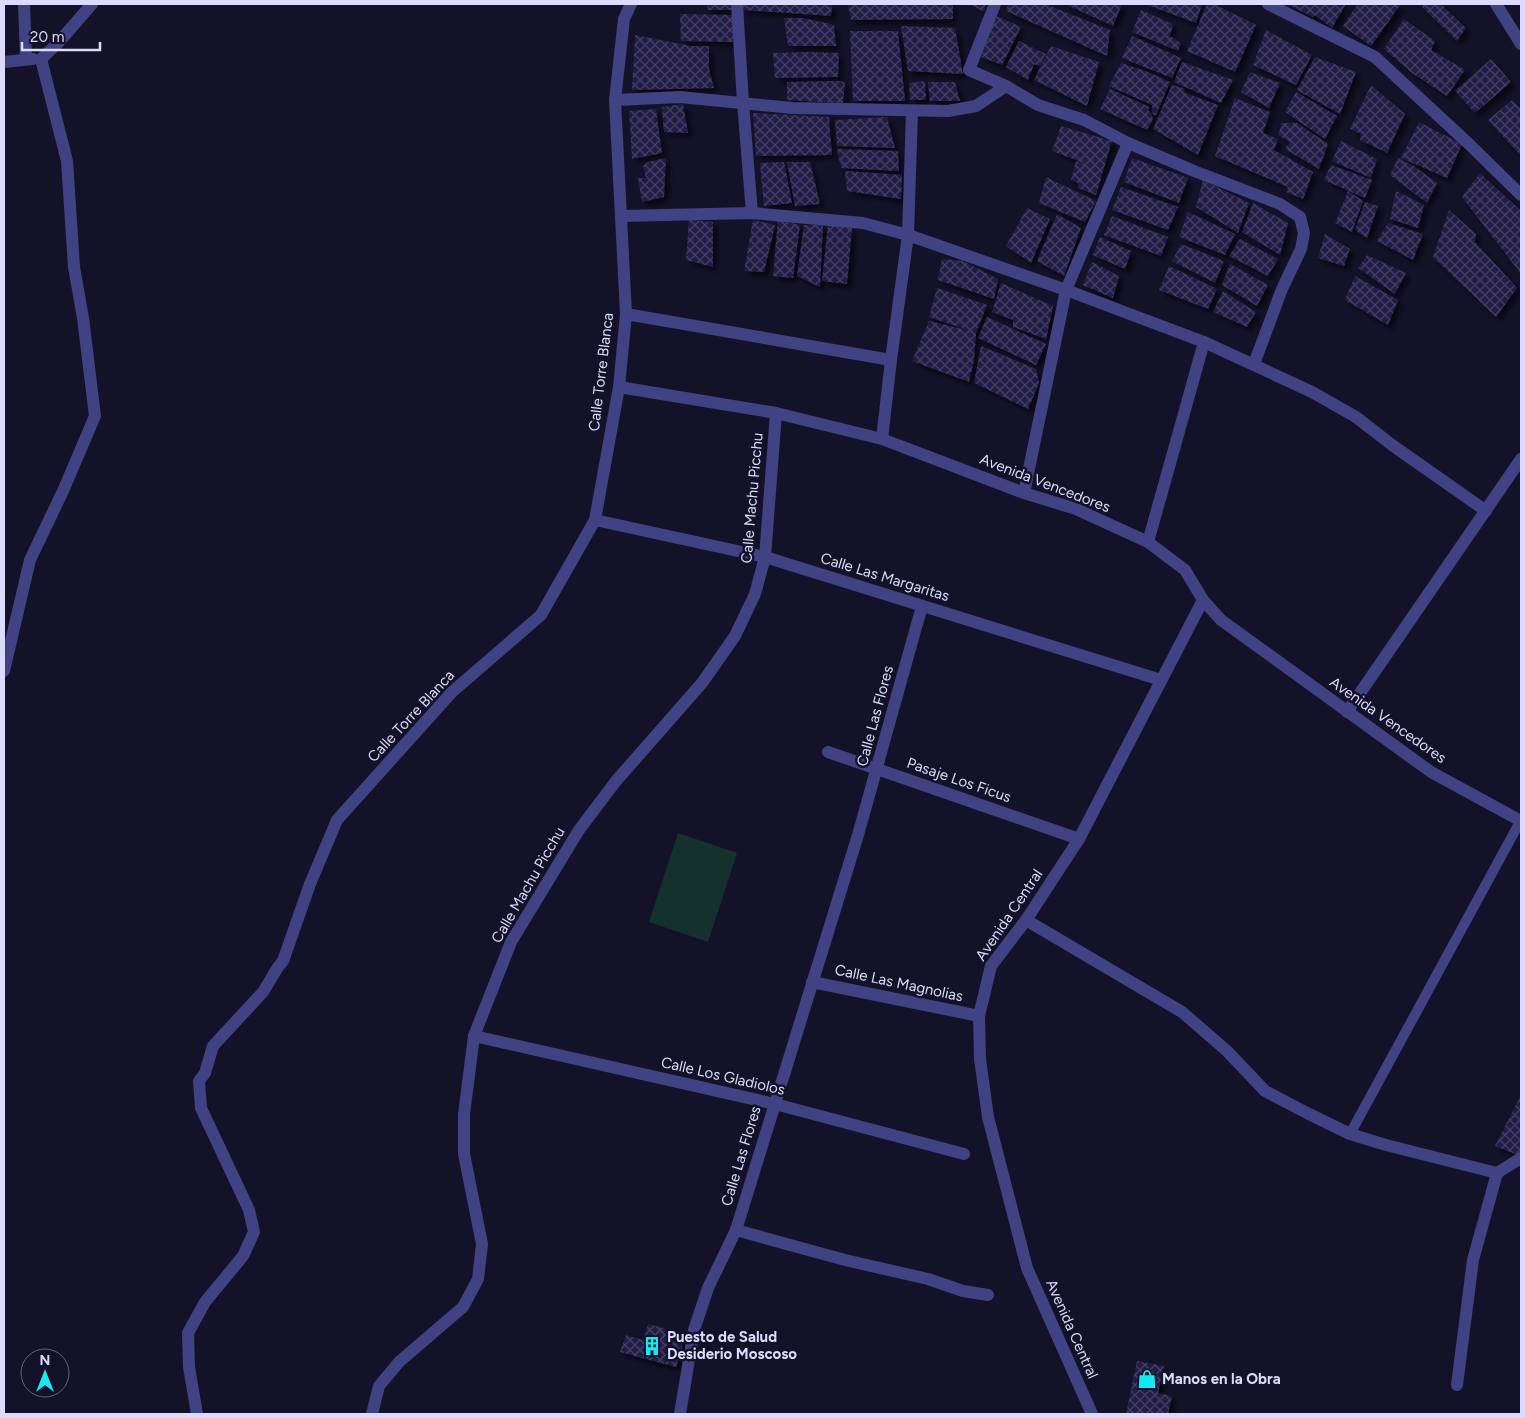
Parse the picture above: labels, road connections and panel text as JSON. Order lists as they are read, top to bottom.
{
  "streets": {
    "street": [
      "Calle Torre Blanca",
      "Avenida Vencedores",
      "Calle Machu Picchu",
      "Calle Las Margaritas",
      "Calle Las Flores",
      "Pasaje Los Ficus",
      "Avenida Central",
      "Calle Las Magnolias",
      "Calle Los Gladiolos"
    ]
  },
  "crossings": [
    ["Calle Torre Blanca", "Avenida Vencedores"],
    ["Calle Torre Blanca", "Calle Las Margaritas"],
    ["Avenida Vencedores", "Calle Machu Picchu"],
    ["Avenida Vencedores", "Avenida Central"],
    ["Calle Machu Picchu", "Calle Las Margaritas"],
    ["Calle Machu Picchu", "Calle Los Gladiolos"],
    ["Calle Las Margaritas", "Calle Las Flores"],
    ["Calle Las Margaritas", "Avenida Central"],
    ["Calle Las Flores", "Pasaje Los Ficus"],
    ["Calle Las Flores", "Calle Las Magnolias"],
    ["Calle Las Flores", "Calle Los Gladiolos"],
    ["Pasaje Los Ficus", "Avenida Central"],
    ["Avenida Central", "Calle Las Magnolias"]
  ],
  "places": {
    "building": ["Puesto de Salud Desiderio Moscoso"],
    "shop": ["Manos en la Obra"]
  },
  "scale_bar": "20 m",
  "north": "top"
}
